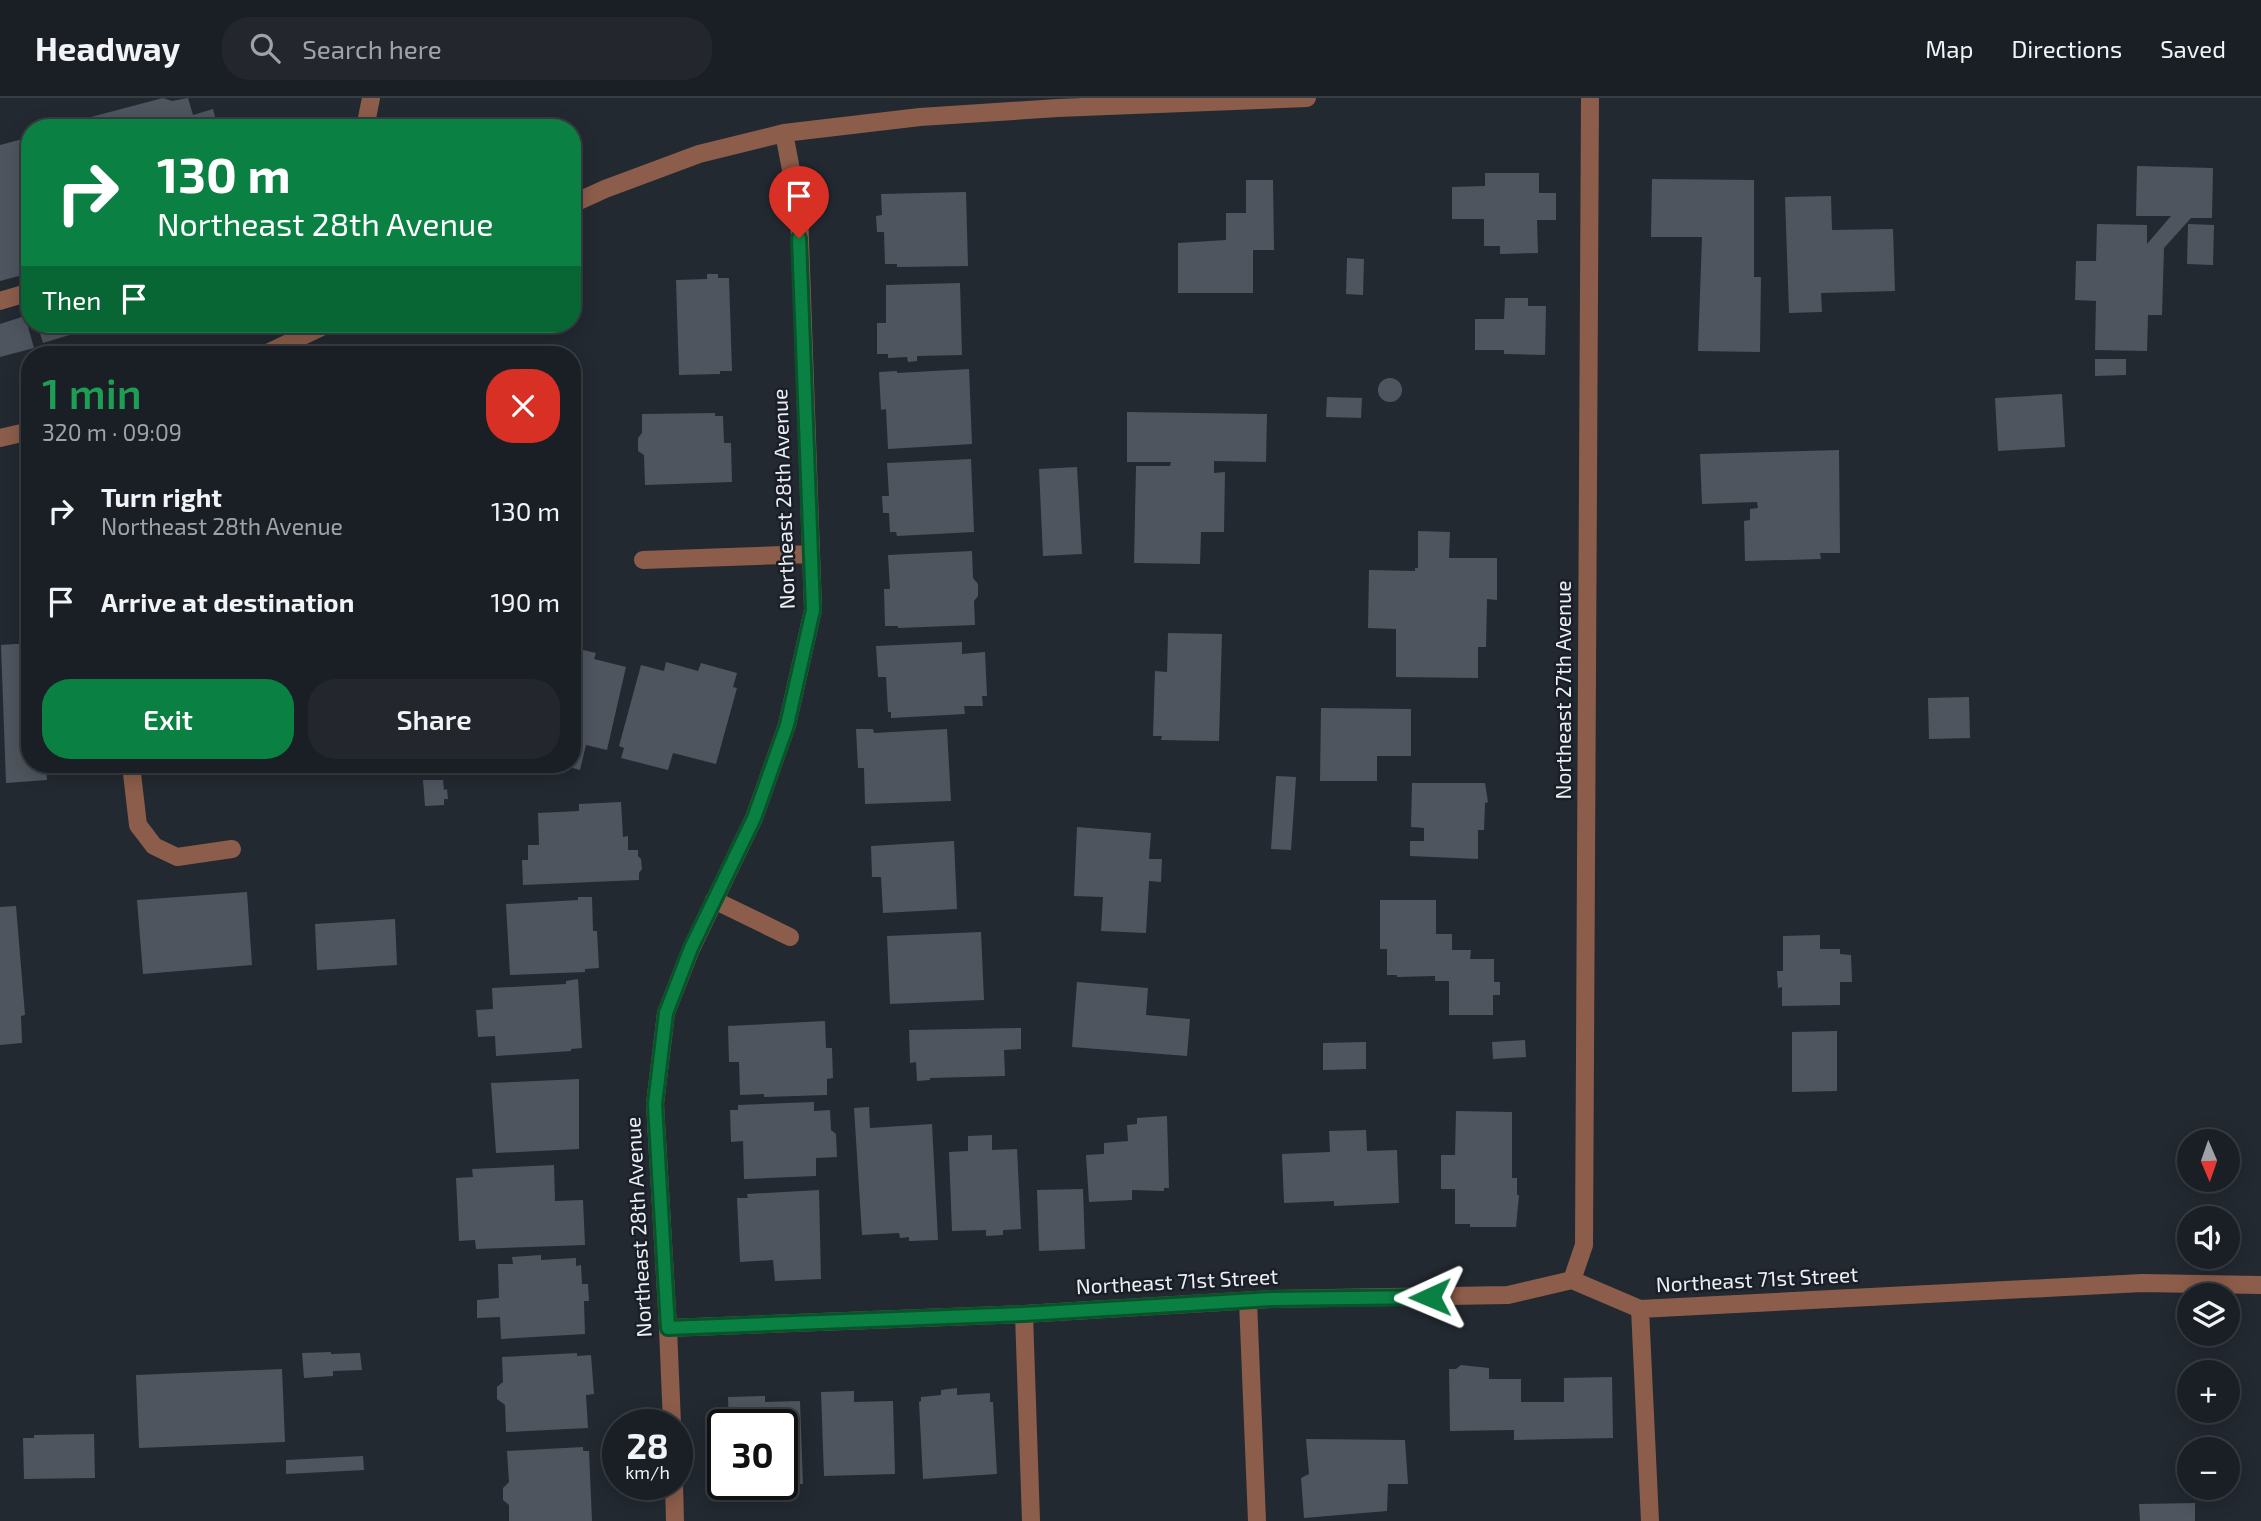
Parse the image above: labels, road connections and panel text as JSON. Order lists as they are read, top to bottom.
{
  "streets": {
    "street": ["Northeast 28th Avenue", "Northeast 27th Avenue", "Northeast 71st Street"]
  },
  "crossings": [
    ["Northeast 28th Avenue", "Northeast 71st Street"],
    ["Northeast 27th Avenue", "Northeast 71st Street"]
  ],
  "north": "bottom",
  "page": {
    "header": "Headway",
    "search": "Search here",
    "nav": ["Map", "Directions", "Saved"],
    "turn": ["130 m", "Northeast 28th Avenue"],
    "then": "Then",
    "heading": ["1 min", "320 m · 09:09"],
    "list": [
      {
        "name": "Turn right",
        "note": "Northeast 28th Avenue",
        "value": "130 m"
      },
      {
        "name": "Arrive at destination",
        "value": "190 m"
      }
    ],
    "buttons": ["Exit", "Share"],
    "map_buttons": ["+", "−"],
    "speed": "28 km/h",
    "limit": "30"
  }
}
